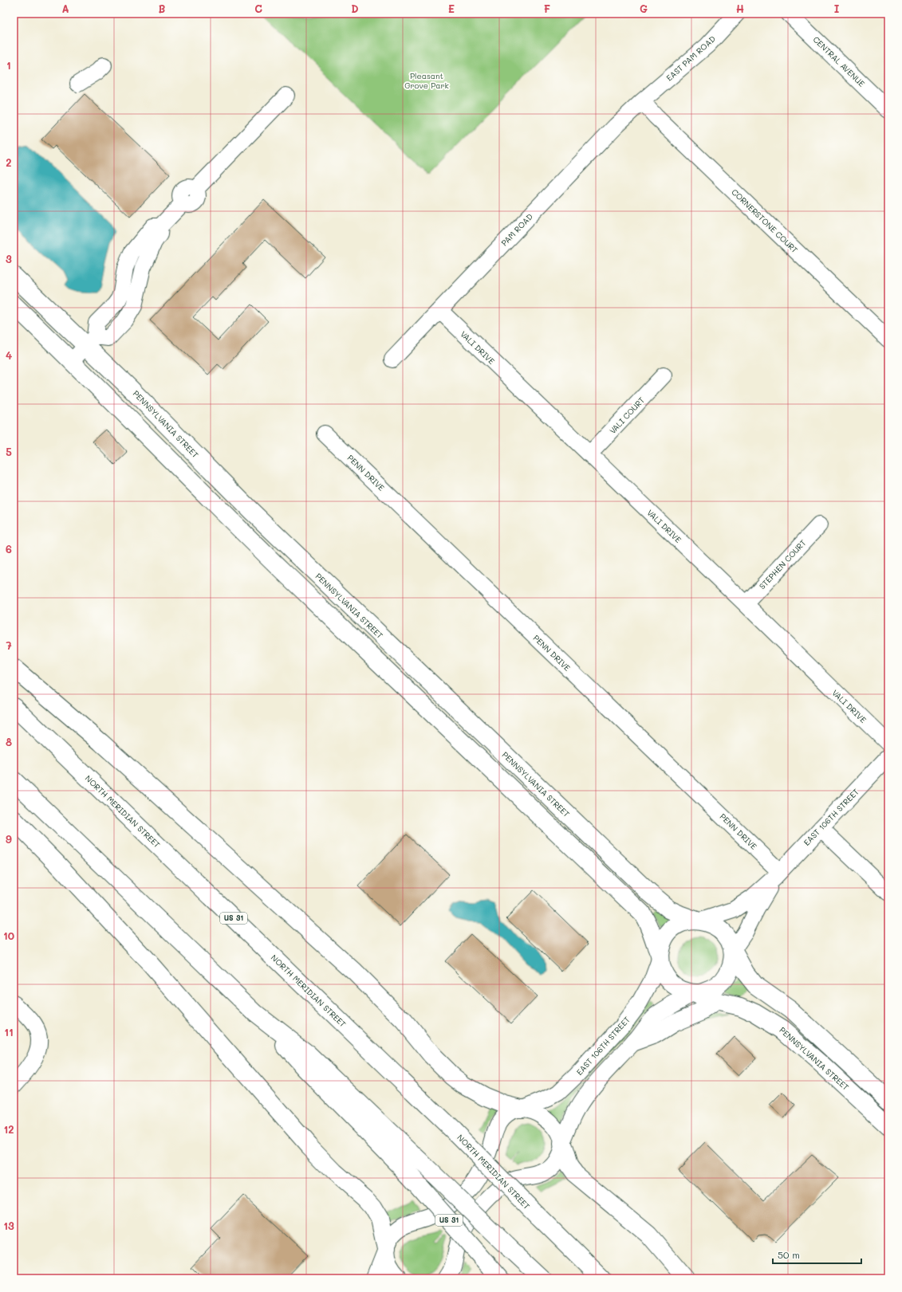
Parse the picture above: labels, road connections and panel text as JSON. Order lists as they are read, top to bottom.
{
  "streets": {
    "main road": ["PENNSYLVANIA STREET", "NORTH MERIDIAN STREET", "US 31"],
    "street": [
      "EAST PAM ROAD",
      "CENTRAL AVENUE",
      "CORNERSTONE COURT",
      "PAM ROAD",
      "VALI DRIVE",
      "VALI COURT",
      "PENN DRIVE",
      "STEPHEN COURT",
      "EAST 106TH STREET"
    ]
  },
  "crossings": [
    ["EAST PAM ROAD", "CORNERSTONE COURT"],
    ["EAST PAM ROAD", "PAM ROAD"],
    ["CORNERSTONE COURT", "PAM ROAD"],
    ["PAM ROAD", "VALI DRIVE"],
    ["VALI DRIVE", "VALI COURT"],
    ["VALI DRIVE", "STEPHEN COURT"],
    ["PENNSYLVANIA STREET", "EAST 106TH STREET"],
    ["PENN DRIVE", "EAST 106TH STREET"]
  ],
  "parks": ["Pleasant Grove Park"],
  "scale_bar": "50 m",
  "grid": {
    "columns": [
      "A",
      "B",
      "C",
      "D",
      "E",
      "F",
      "G",
      "H",
      "I"
    ],
    "rows": [
      "1",
      "2",
      "3",
      "4",
      "5",
      "6",
      "7",
      "8",
      "9",
      "10",
      "11",
      "12",
      "13"
    ]
  }
}
